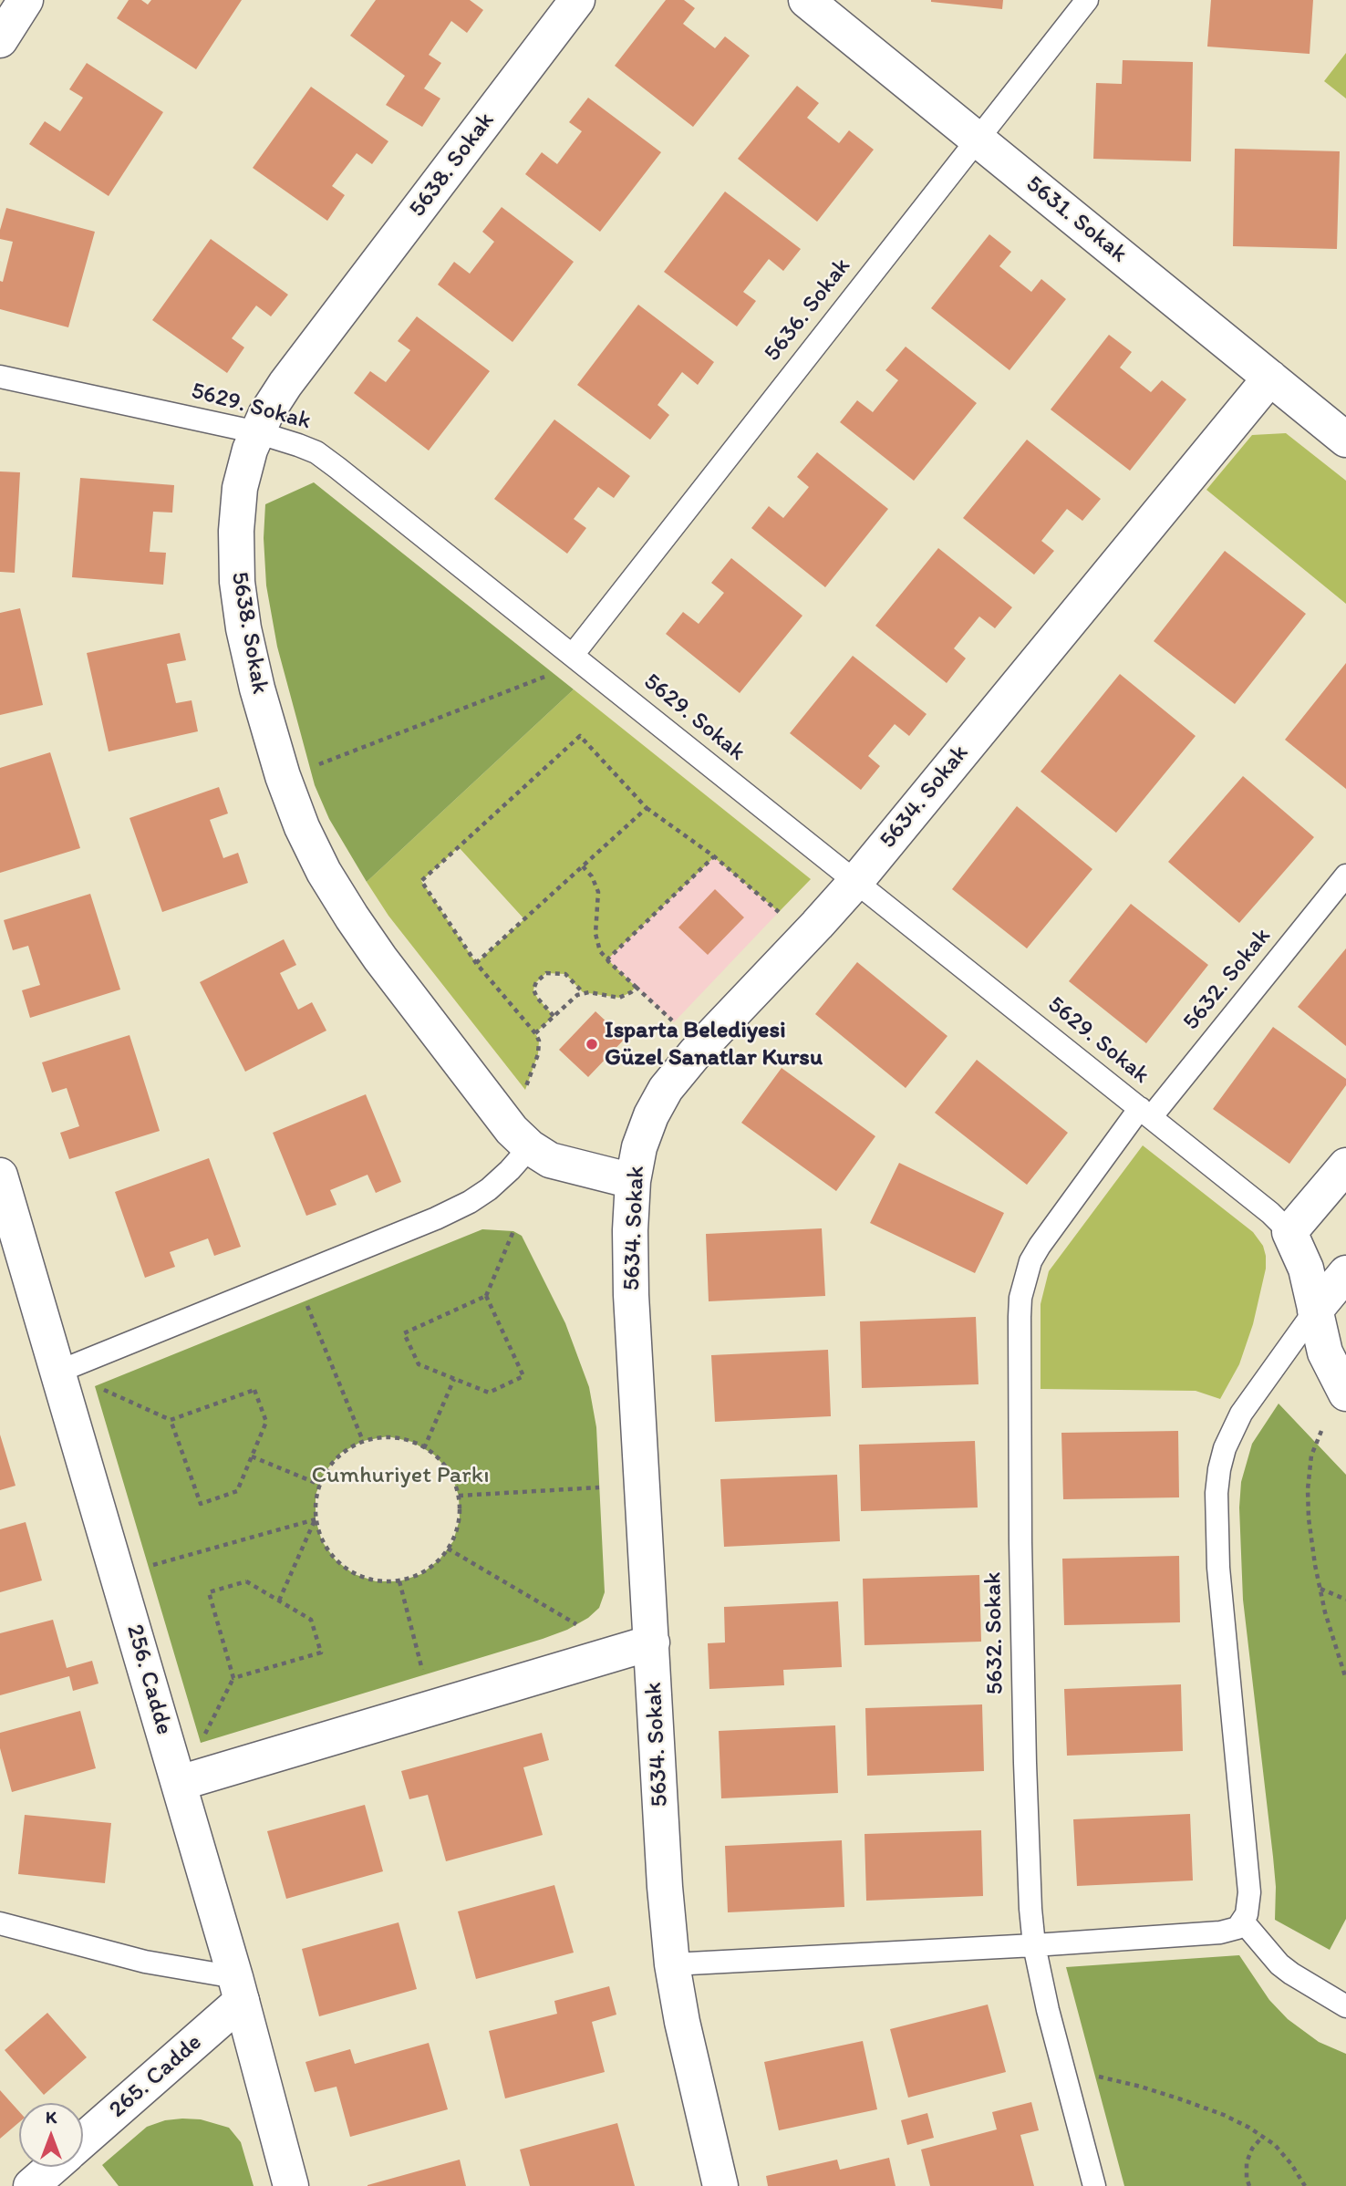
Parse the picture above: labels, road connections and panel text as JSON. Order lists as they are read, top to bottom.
{
  "streets": {
    "street": [
      "5638. Sokak",
      "5631. Sokak",
      "5634. Sokak",
      "256. Cadde",
      "265. Cadde"
    ],
    "lane": ["5636. Sokak", "5629. Sokak", "5632. Sokak"]
  },
  "crossings": [
    ["5638. Sokak", "5629. Sokak"],
    ["5638. Sokak", "5634. Sokak"],
    ["5631. Sokak", "5636. Sokak"],
    ["5631. Sokak", "5634. Sokak"],
    ["5636. Sokak", "5629. Sokak"],
    ["5629. Sokak", "5634. Sokak"],
    ["5629. Sokak", "5632. Sokak"],
    ["256. Cadde", "265. Cadde"]
  ],
  "parks": ["Cumhuriyet Parkı"],
  "places": ["Isparta Belediyesi Güzel Sanatlar Kursu"],
  "north": "top"
}
